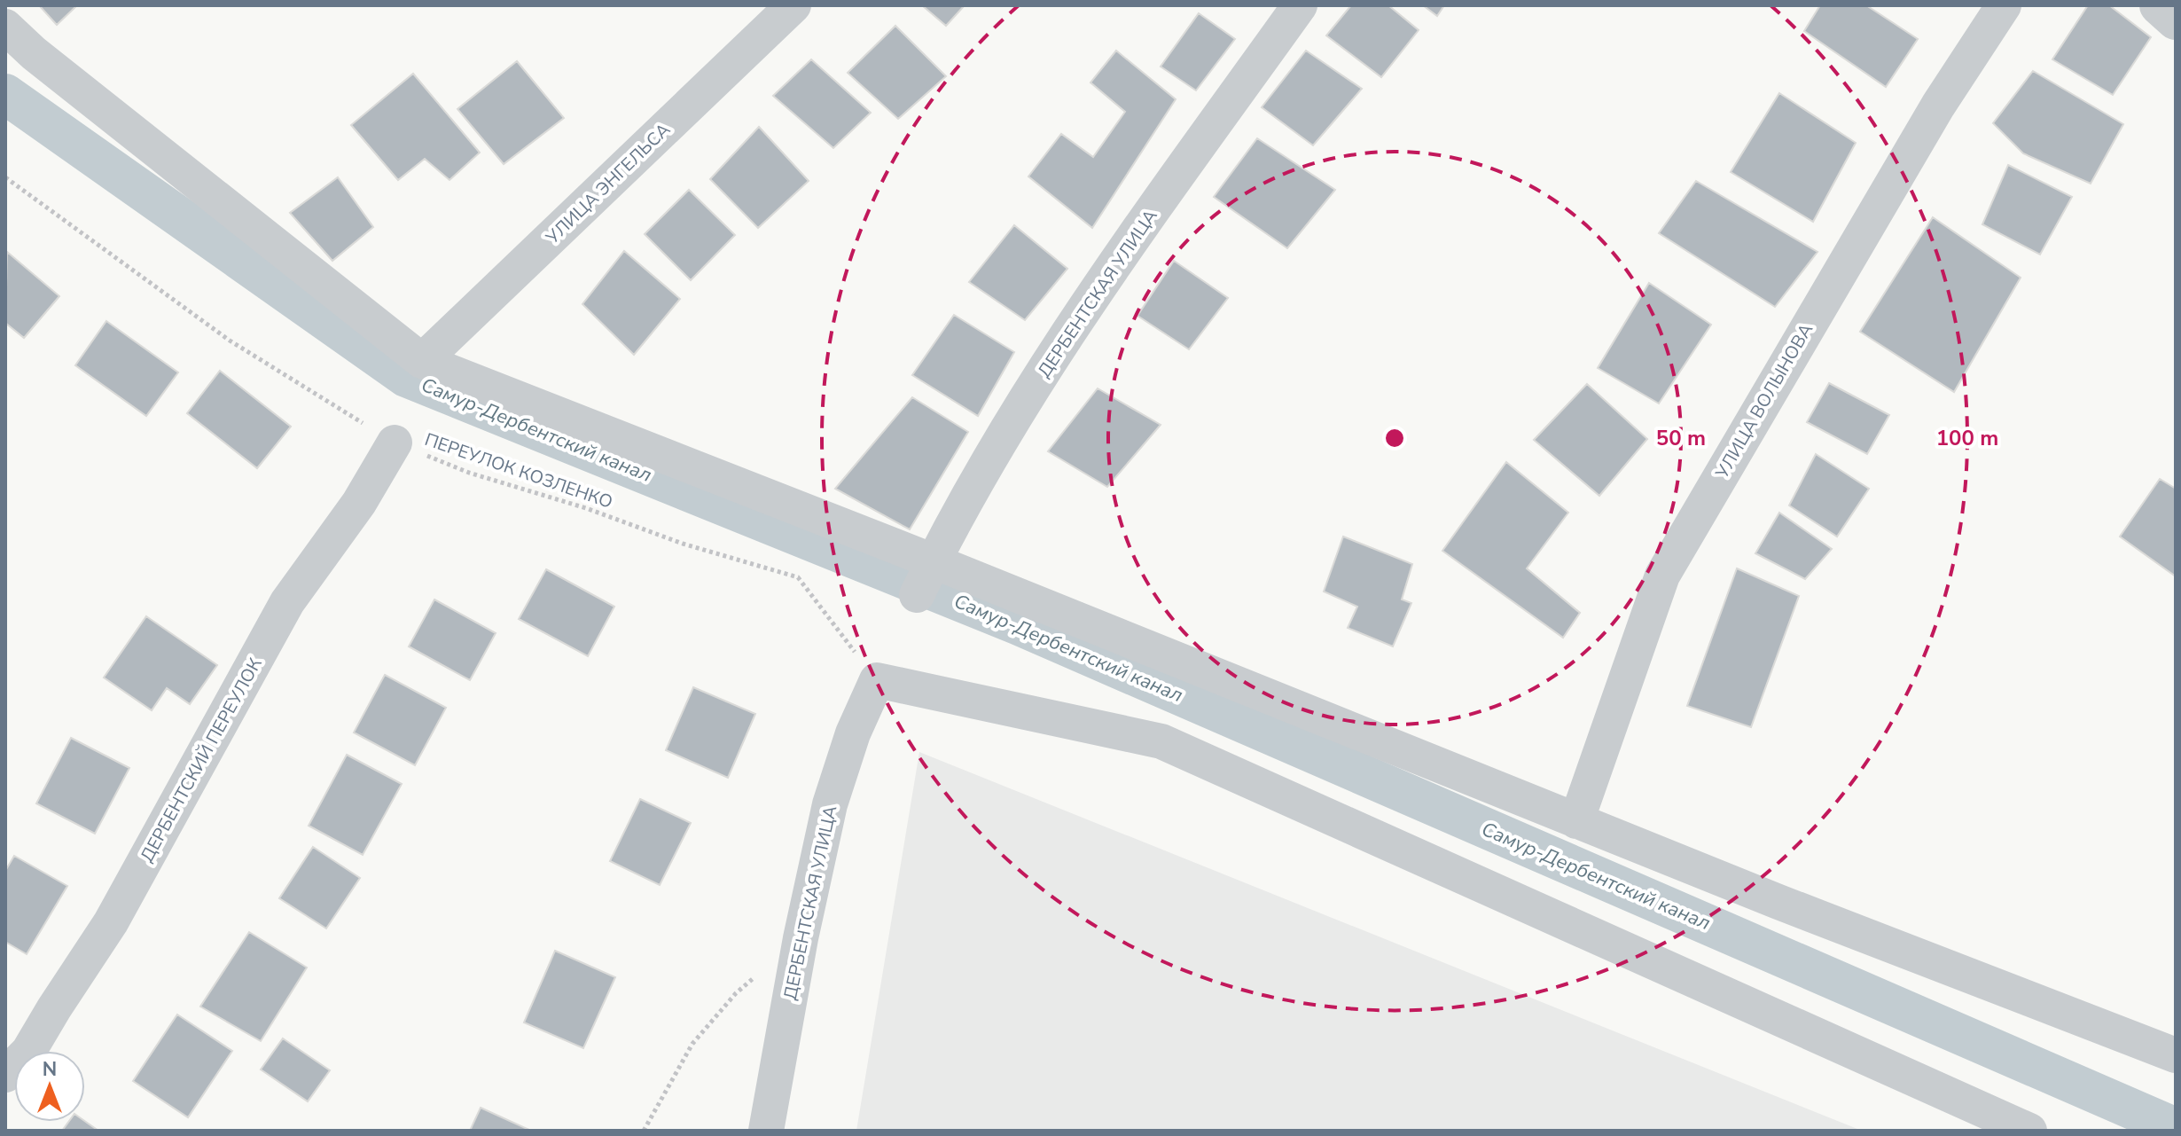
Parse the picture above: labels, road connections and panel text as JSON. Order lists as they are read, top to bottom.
{
  "streets": {
    "street": [
      "УЛИЦА ЭНГЕЛЬСА",
      "ДЕРБЕНТСКАЯ УЛИЦА",
      "УЛИЦА ВОЛЫНОВА",
      "ДЕРБЕНТСКИЙ ПЕРЕУЛОК"
    ],
    "path": ["ПЕРЕУЛОК КОЗЛЕНКО"]
  },
  "crossings": [
    ["ДЕРБЕНТСКАЯ УЛИЦА", "ПЕРЕУЛОК КОЗЛЕНКО"],
    ["ПЕРЕУЛОК КОЗЛЕНКО", "ДЕРБЕНТСКИЙ ПЕРЕУЛОК"]
  ],
  "water": ["Самур-Дербентский канал"],
  "north": "top",
  "rings": ["50 m", "100 m"]
}
